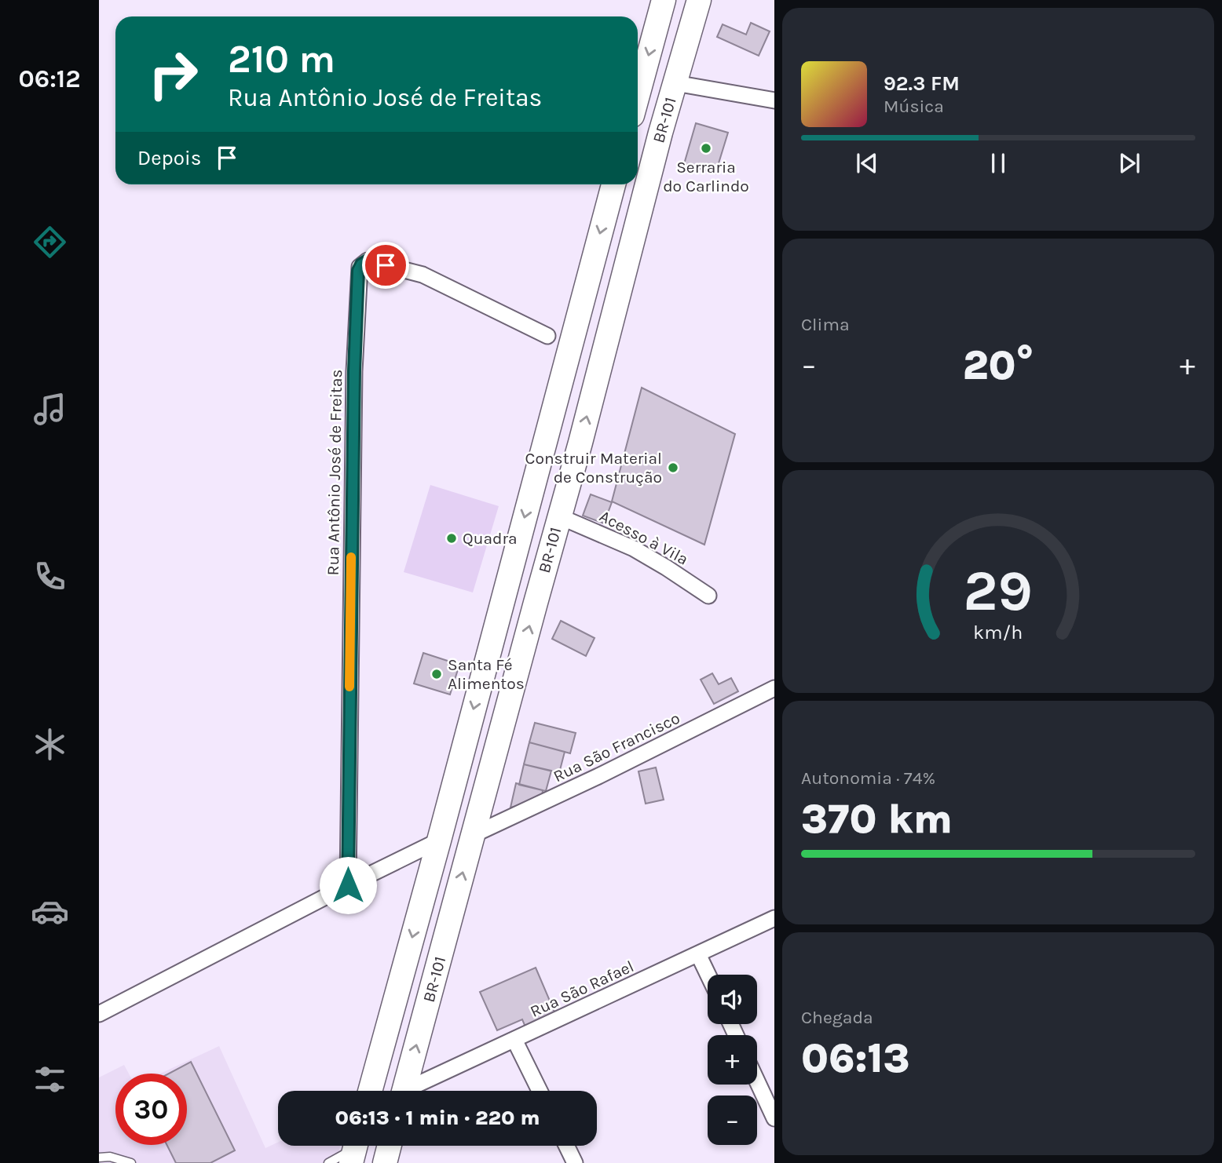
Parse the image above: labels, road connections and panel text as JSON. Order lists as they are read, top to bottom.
{
  "streets": {
    "main road": ["BR-101"],
    "street": [
      "Rua Antônio José de Freitas",
      "Acesso à Vila",
      "Rua São Francisco",
      "Rua São Rafael"
    ]
  },
  "crossings": [
    ["BR-101", "Acesso à Vila"],
    ["BR-101", "Rua São Francisco"]
  ],
  "places": [
    "Serraria do Carlindo",
    "Construir Material de Construção",
    "Quadra",
    "Santa Fé Alimentos"
  ],
  "page": {
    "tabs": "06:12",
    "turn": ["210 m", "Rua Antônio José de Freitas"],
    "song": ["92.3 FM", "Música"],
    "then": "Depois",
    "tile": [
      "Clima",
      ["Autonomia · 74%", "370 km"],
      ["Chegada", "06:13"]
    ],
    "heat": ["−", "20°", "+"],
    "map_buttons": ["+", "−"],
    "limit": "30",
    "trip": "06:13 · 1 min · 220 m",
    "gauge": ["29", "km/h"]
  }
}
